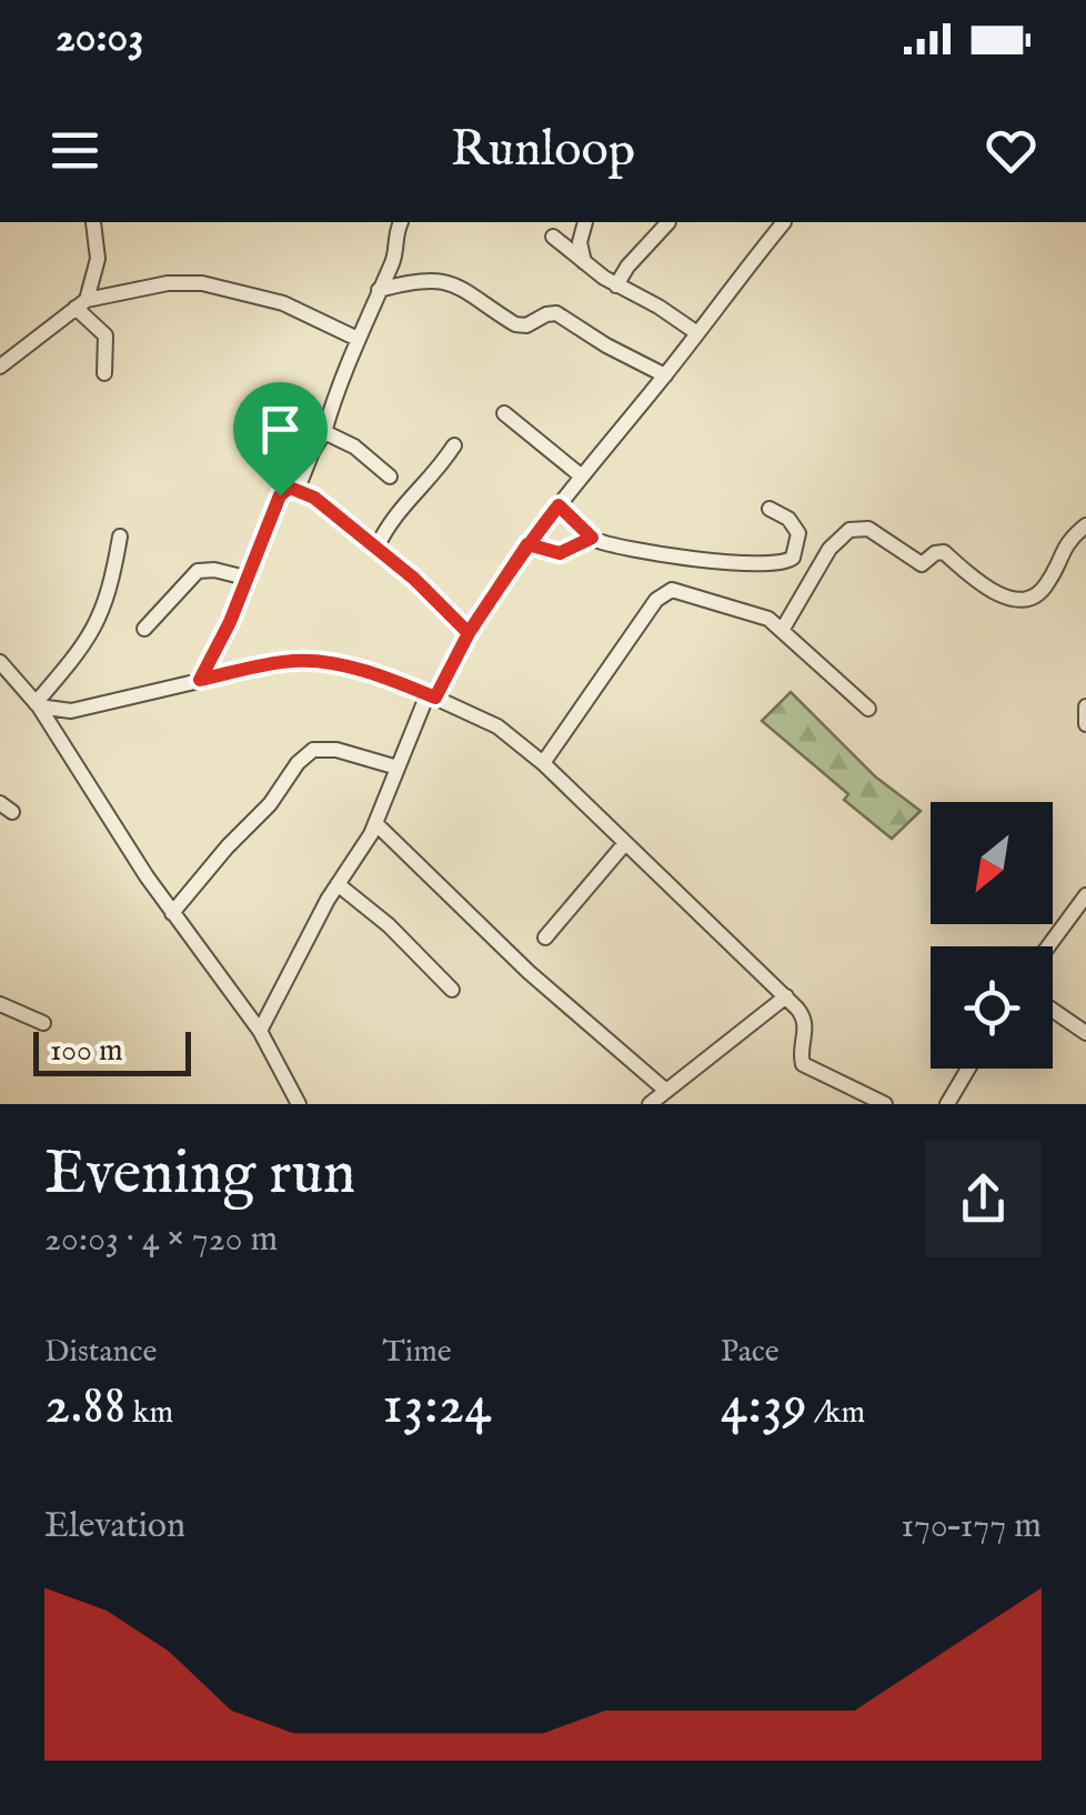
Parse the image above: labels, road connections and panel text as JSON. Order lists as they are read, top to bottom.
{
  "scale_bar": "100 m",
  "north": "bottom left",
  "page": {
    "status": "20:03",
    "header": "Runloop",
    "scale": "100 m",
    "heading": ["Evening run", "20:03 · 4 × 720 m"],
    "stats": [
      ["Distance", "2.88 km"],
      ["Time", "13:24"],
      ["Pace", "4:39 /km"]
    ],
    "chart": ["Elevation", "170–177 m"]
  }
}
